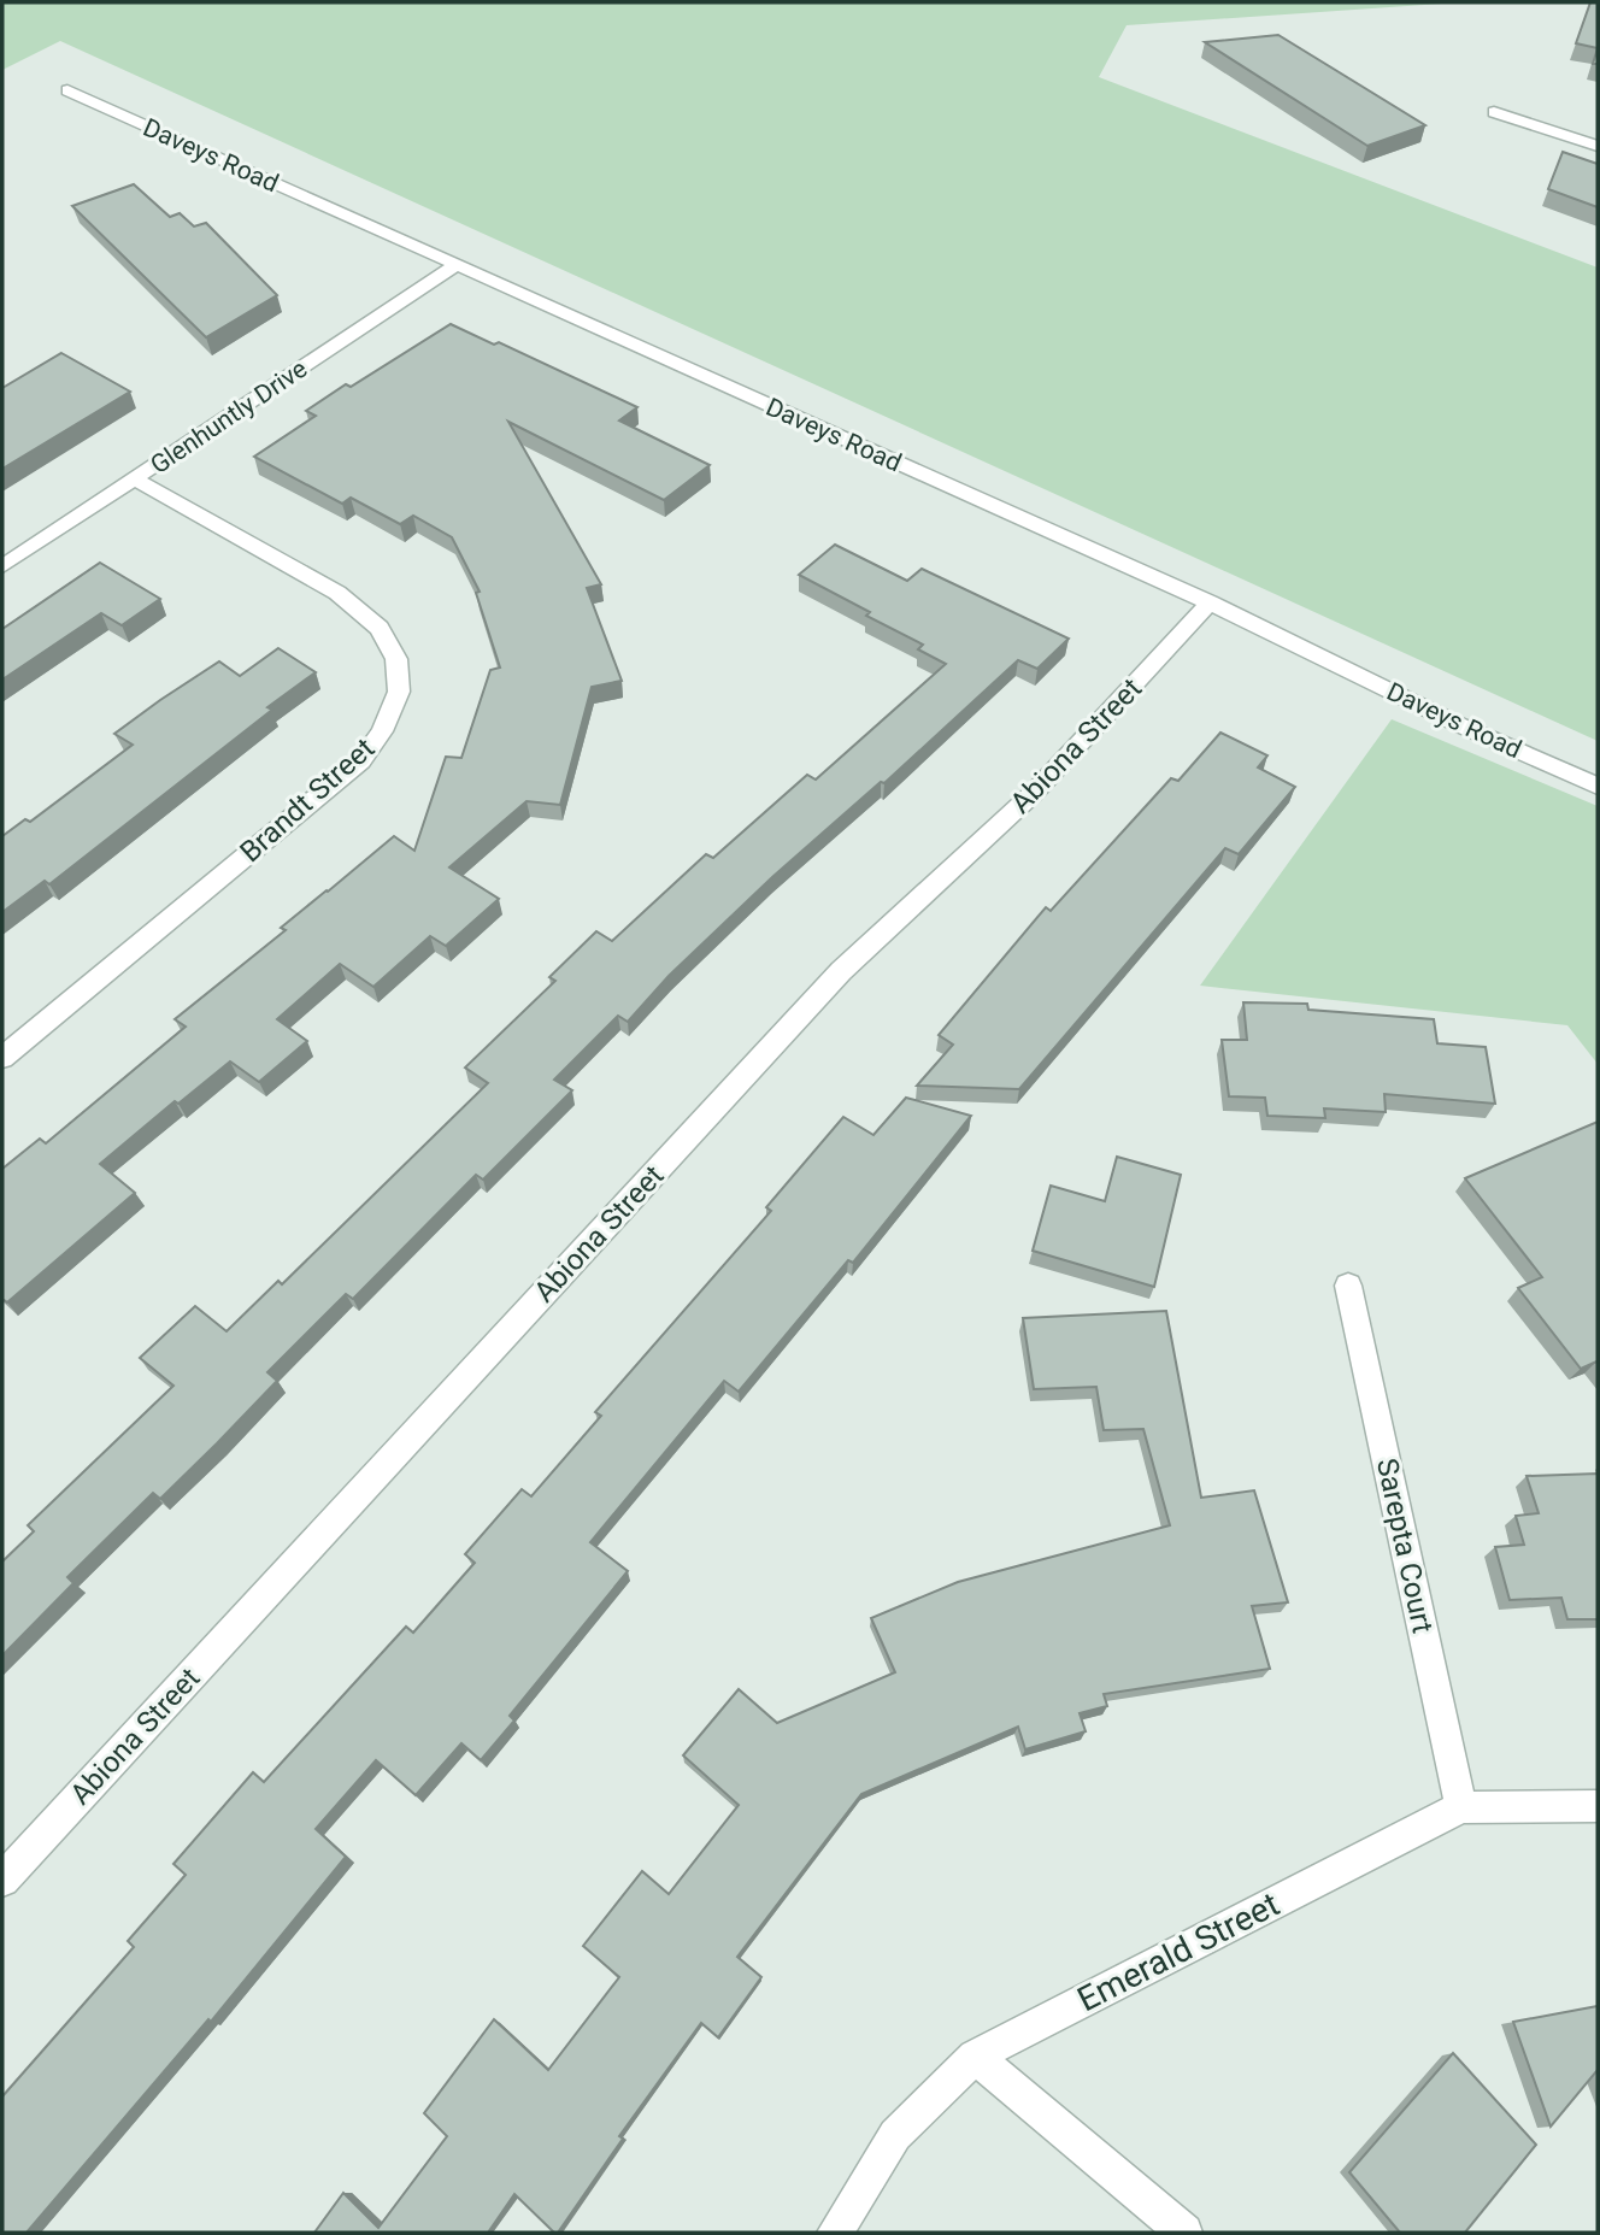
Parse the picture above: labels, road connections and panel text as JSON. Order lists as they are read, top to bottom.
{
  "streets": {
    "street": [
      "Daveys Road",
      "Glenhuntly Drive",
      "Abiona Street",
      "Brandt Street",
      "Sarepta Court",
      "Emerald Street"
    ]
  },
  "crossings": [
    ["Daveys Road", "Glenhuntly Drive"],
    ["Daveys Road", "Abiona Street"],
    ["Glenhuntly Drive", "Brandt Street"],
    ["Sarepta Court", "Emerald Street"]
  ]
}
